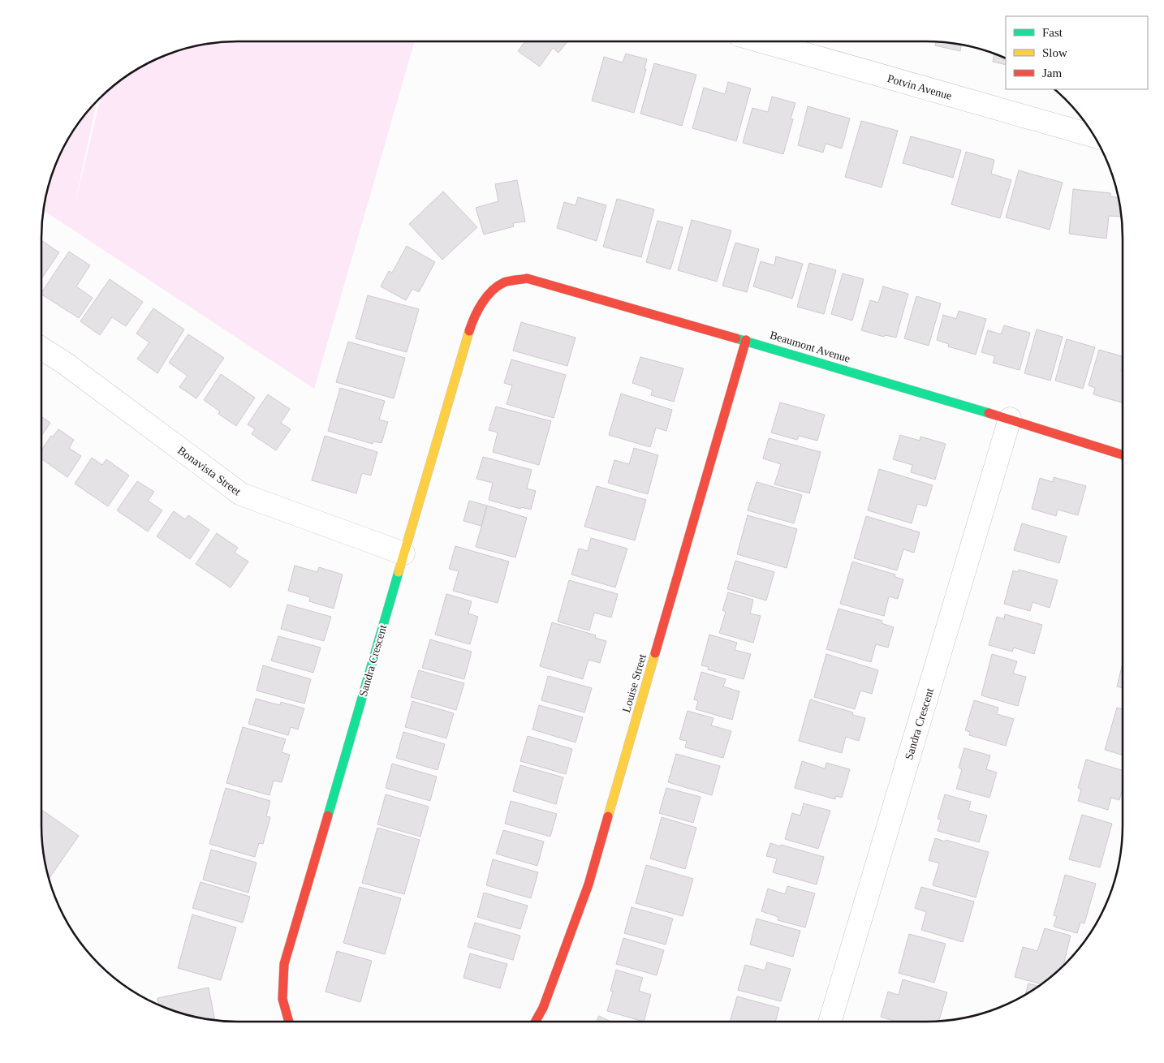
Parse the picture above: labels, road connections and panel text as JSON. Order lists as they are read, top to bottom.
{
  "streets": {
    "street": [
      "Potvin Avenue",
      "Beaumont Avenue",
      "Bonavista Street",
      "Sandra Crescent",
      "Louise Street"
    ]
  },
  "crossings": [
    ["Beaumont Avenue", "Sandra Crescent"],
    ["Beaumont Avenue", "Louise Street"],
    ["Bonavista Street", "Sandra Crescent"]
  ],
  "legend": ["Fast", "Slow", "Jam"]
}
